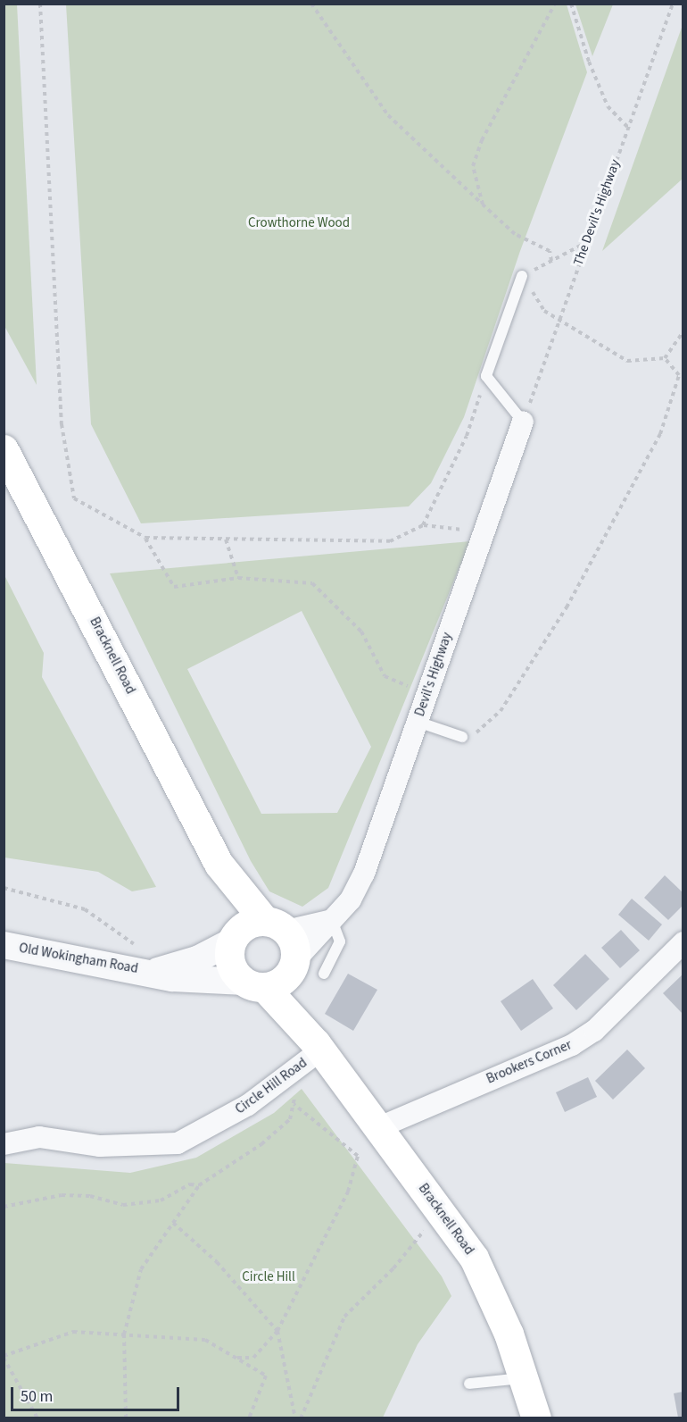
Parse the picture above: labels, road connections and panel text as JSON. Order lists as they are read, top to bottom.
{
  "streets": {
    "main road": ["Bracknell Road"],
    "street": [
      "Devil's Highway",
      "Old Wokingham Road",
      "Brookers Corner",
      "Circle Hill Road"
    ],
    "path": ["The Devil's Highway"]
  },
  "crossings": [
    ["The Devil's Highway", "Devil's Highway"],
    ["Bracknell Road", "Devil's Highway"],
    ["Bracknell Road", "Old Wokingham Road"],
    ["Bracknell Road", "Brookers Corner"],
    ["Bracknell Road", "Circle Hill Road"],
    ["Devil's Highway", "Old Wokingham Road"]
  ],
  "parks": ["Crowthorne Wood", "Circle Hill"],
  "scale_bar": "50 m"
}
